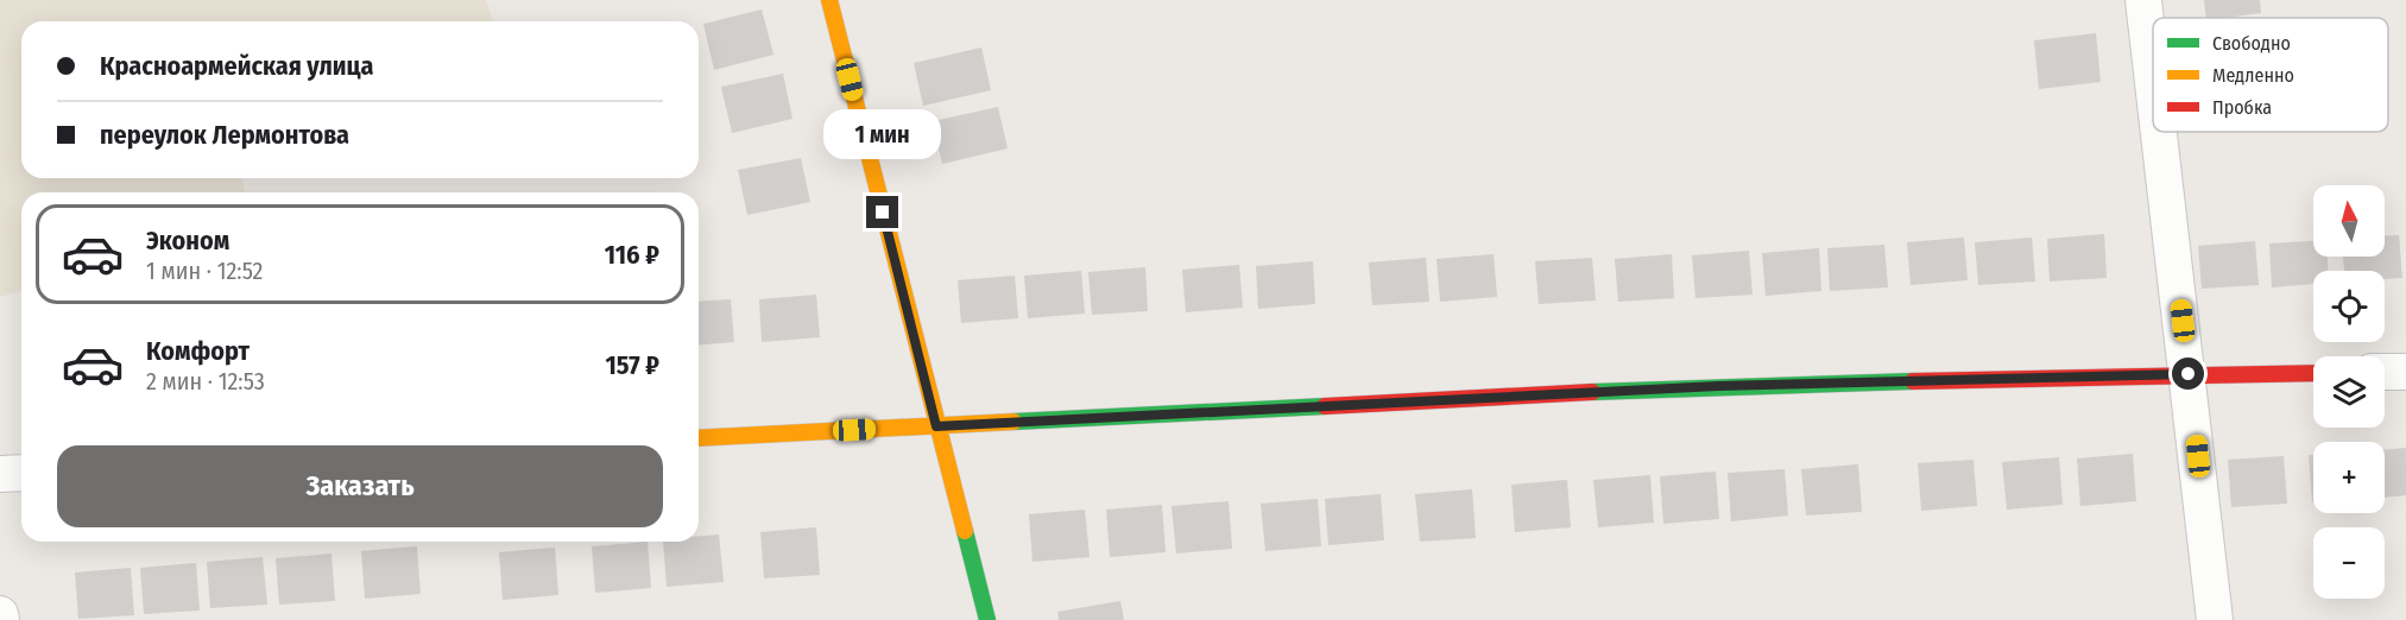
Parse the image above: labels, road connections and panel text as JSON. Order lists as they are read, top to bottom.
{
  "legend": ["Свободно", "Медленно", "Пробка"],
  "north": "top",
  "page": {
    "banner": ["Красноармейская улица", "переулок Лермонтова"],
    "bubble": "1 мин",
    "map_buttons": ["+", "−"],
    "list": [
      {
        "name": "Эконом",
        "note": "1 мин · 12:52",
        "value": "116 ₽"
      },
      {
        "name": "Комфорт",
        "note": "2 мин · 12:53",
        "value": "157 ₽"
      }
    ],
    "buttons": "Заказать"
  }
}
